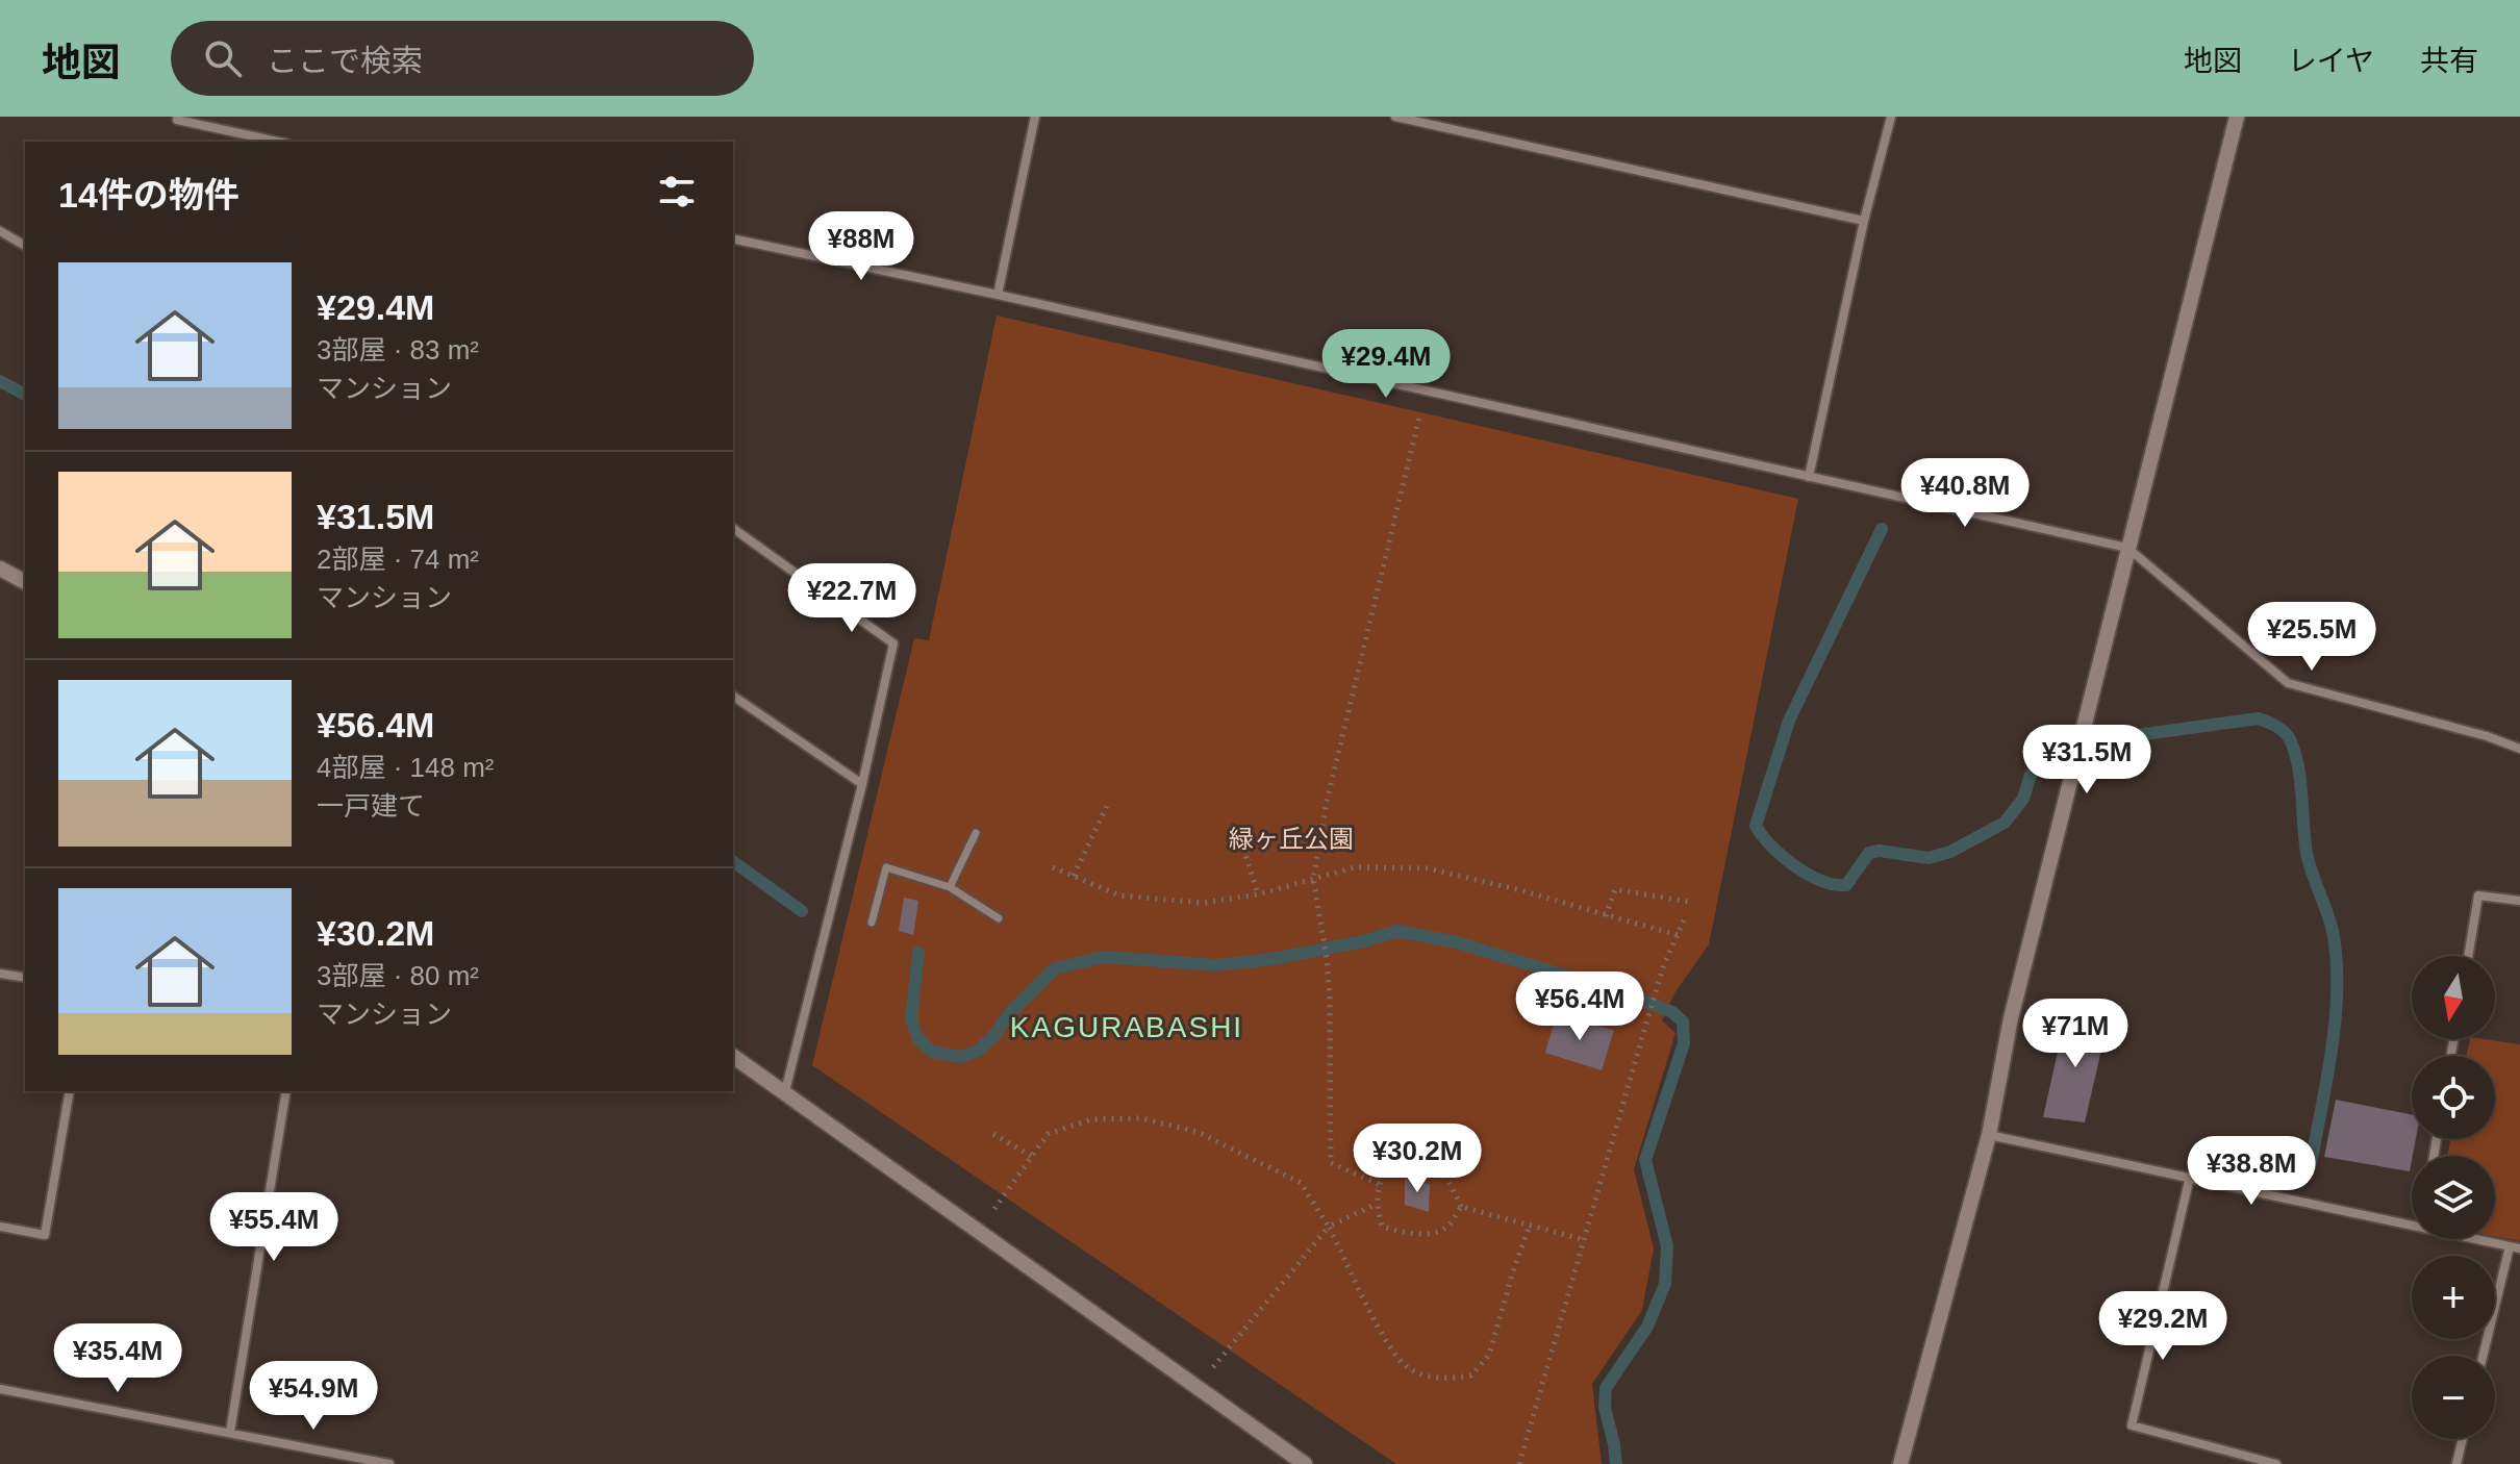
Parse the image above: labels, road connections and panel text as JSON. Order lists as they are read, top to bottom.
{
  "districts": ["KAGURABASHI"],
  "parks": ["緑ヶ丘公園"],
  "north": "bottom",
  "page": {
    "header": "地図",
    "search": "ここで検索",
    "nav": ["地図", "レイヤ", "共有"],
    "heading": "14件の物件",
    "price": [
      "¥88M",
      "¥29.4M",
      "¥40.8M",
      "¥22.7M",
      "¥25.5M",
      "¥31.5M",
      "¥56.4M",
      "¥71M",
      "¥30.2M",
      "¥38.8M",
      "¥55.4M",
      "¥29.2M",
      "¥35.4M",
      "¥54.9M"
    ],
    "list": [
      {
        "name": "¥29.4M",
        "note": "3部屋 · 83 m² · マンション"
      },
      {
        "name": "¥31.5M",
        "note": "2部屋 · 74 m² · マンション"
      },
      {
        "name": "¥56.4M",
        "note": "4部屋 · 148 m² · 一戸建て"
      },
      {
        "name": "¥30.2M",
        "note": "3部屋 · 80 m² · マンション"
      }
    ],
    "map_buttons": ["+", "−"]
  }
}
